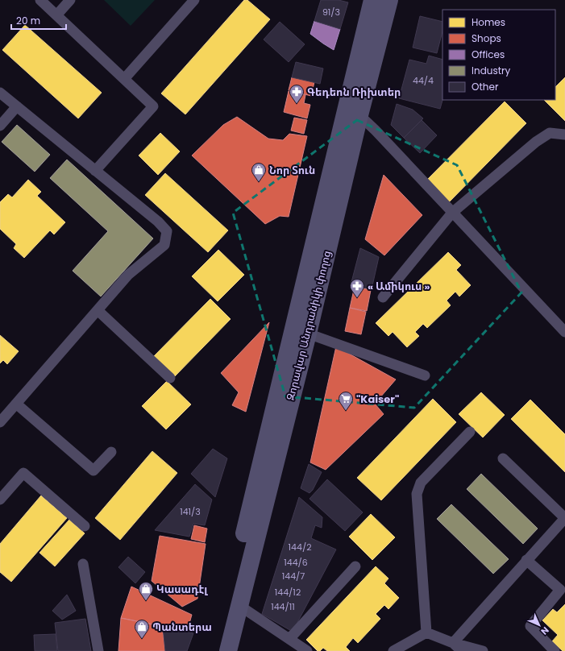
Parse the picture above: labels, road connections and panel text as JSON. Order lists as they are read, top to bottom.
{
  "streets": {
    "main road": ["Զորավար Անդրանիկի փողոց"]
  },
  "places": {
    "pharmacy": ["Գեդեոն Ռիխտեր", "« Ամիկուս »"],
    "shop": ["Նոր Տուն", "Կասադէլ", "Պանտերա"],
    "supermarket": ["\"Kaiser\""]
  },
  "house_numbers": [
    "91/3",
    "44/4",
    "141/3",
    "144/2",
    "144/6",
    "144/7",
    "144/12",
    "144/11"
  ],
  "legend": [
    "Homes",
    "Shops",
    "Offices",
    "Industry",
    "Other"
  ],
  "scale_bar": "20 m",
  "north": "bottom right"
}
